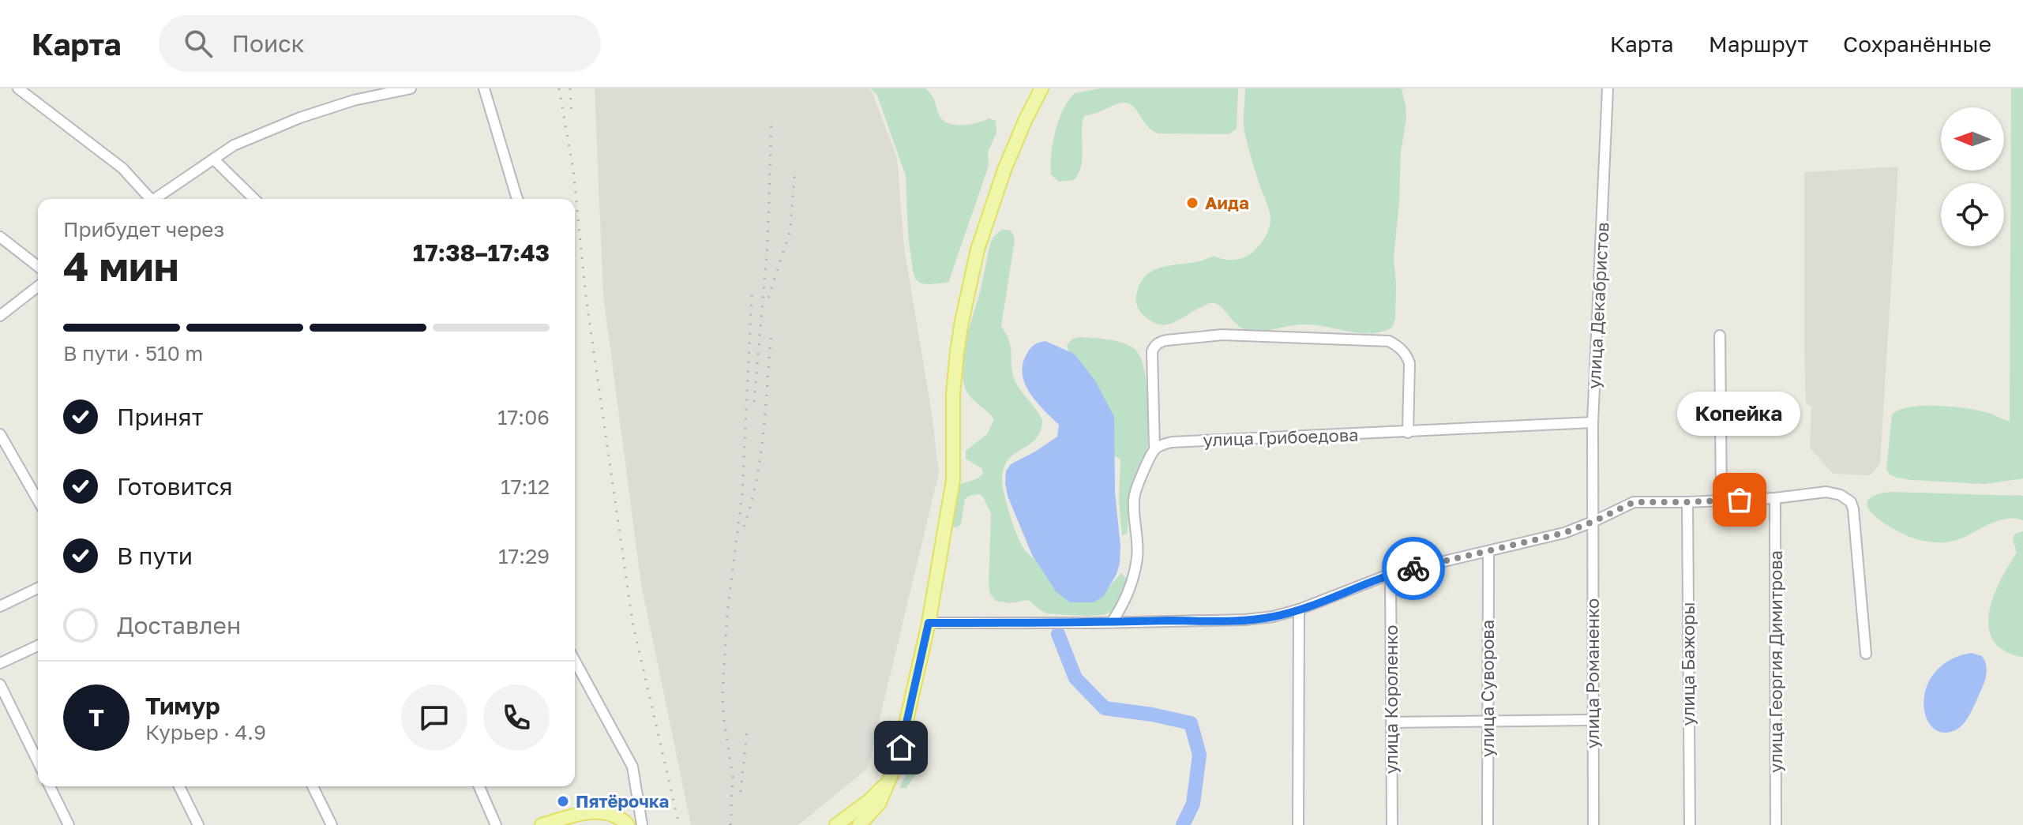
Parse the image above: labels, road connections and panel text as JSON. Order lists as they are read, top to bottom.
{
  "streets": {
    "street": [
      "улица Декабристов",
      "улица Грибоедова",
      "улица Георгия Димитрова",
      "улица Бажоры",
      "улица Романенко",
      "улица Суворова",
      "улица Короленко"
    ]
  },
  "crossings": [
    ["улица Декабристов", "улица Грибоедова"],
    ["улица Декабристов", "улица Романенко"]
  ],
  "places": ["Аида", "Копейка", "Пятёрочка"],
  "north": "left",
  "page": {
    "header": "Карта",
    "search": "Поиск",
    "nav": ["Карта", "Маршрут", "Сохранённые"],
    "heading": ["4 мин", "Прибудет через", "17:38–17:43"],
    "panel": ["Тимур", "Курьер · 4.9"],
    "bar": "В пути · 510 m",
    "list": [
      ["Принят", "17:06"],
      ["Готовится", "17:12"],
      ["В пути", "17:29"],
      "Доставлен"
    ],
    "bubble": "Копейка",
    "round": "Т"
  }
}
